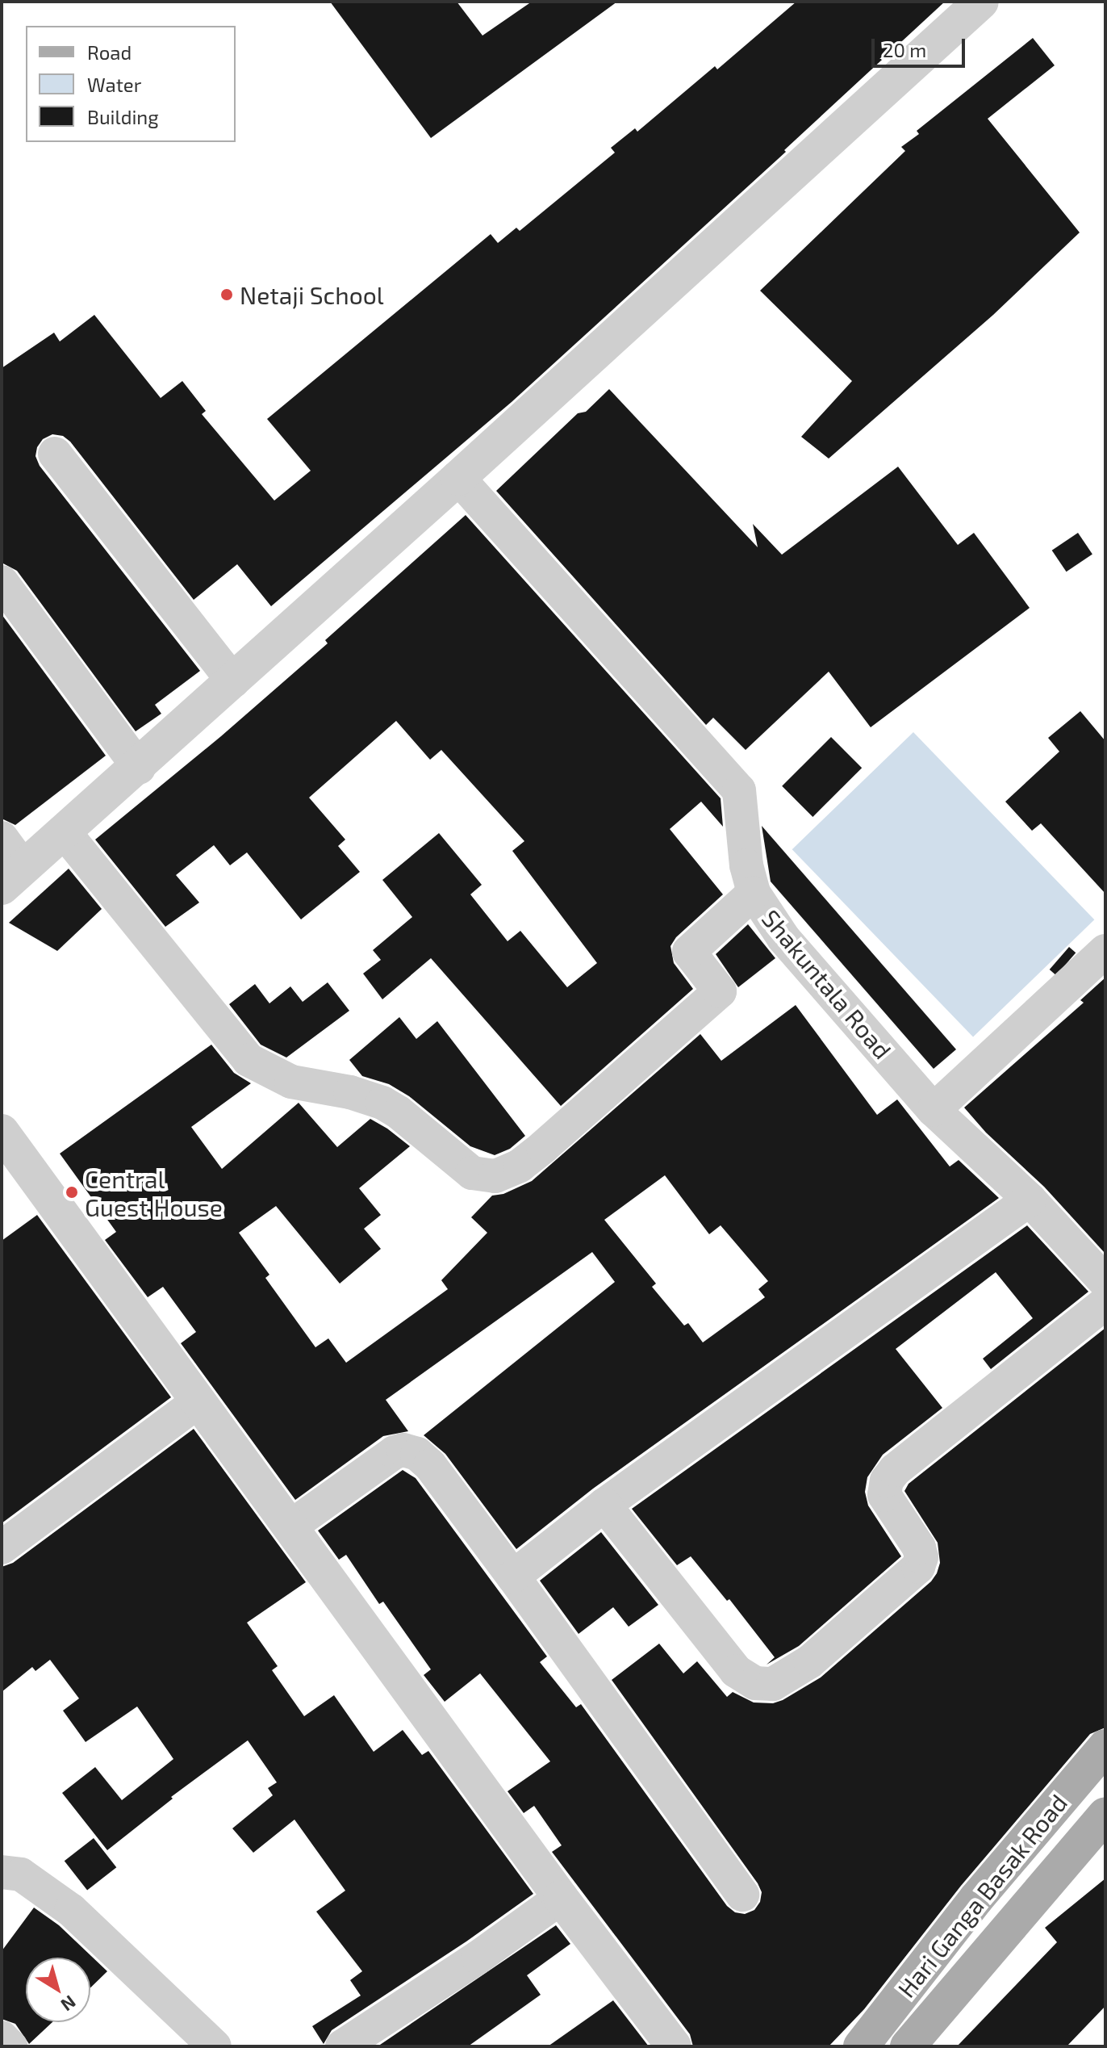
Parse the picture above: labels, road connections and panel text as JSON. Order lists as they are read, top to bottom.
{
  "streets": {
    "main road": ["Hari Ganga Basak Road"],
    "street": ["Shakuntala Road"]
  },
  "places": ["Netaji School", "Central Guest House"],
  "legend": ["Road", "Water", "Building"],
  "scale_bar": "20 m",
  "north": "bottom right"
}
